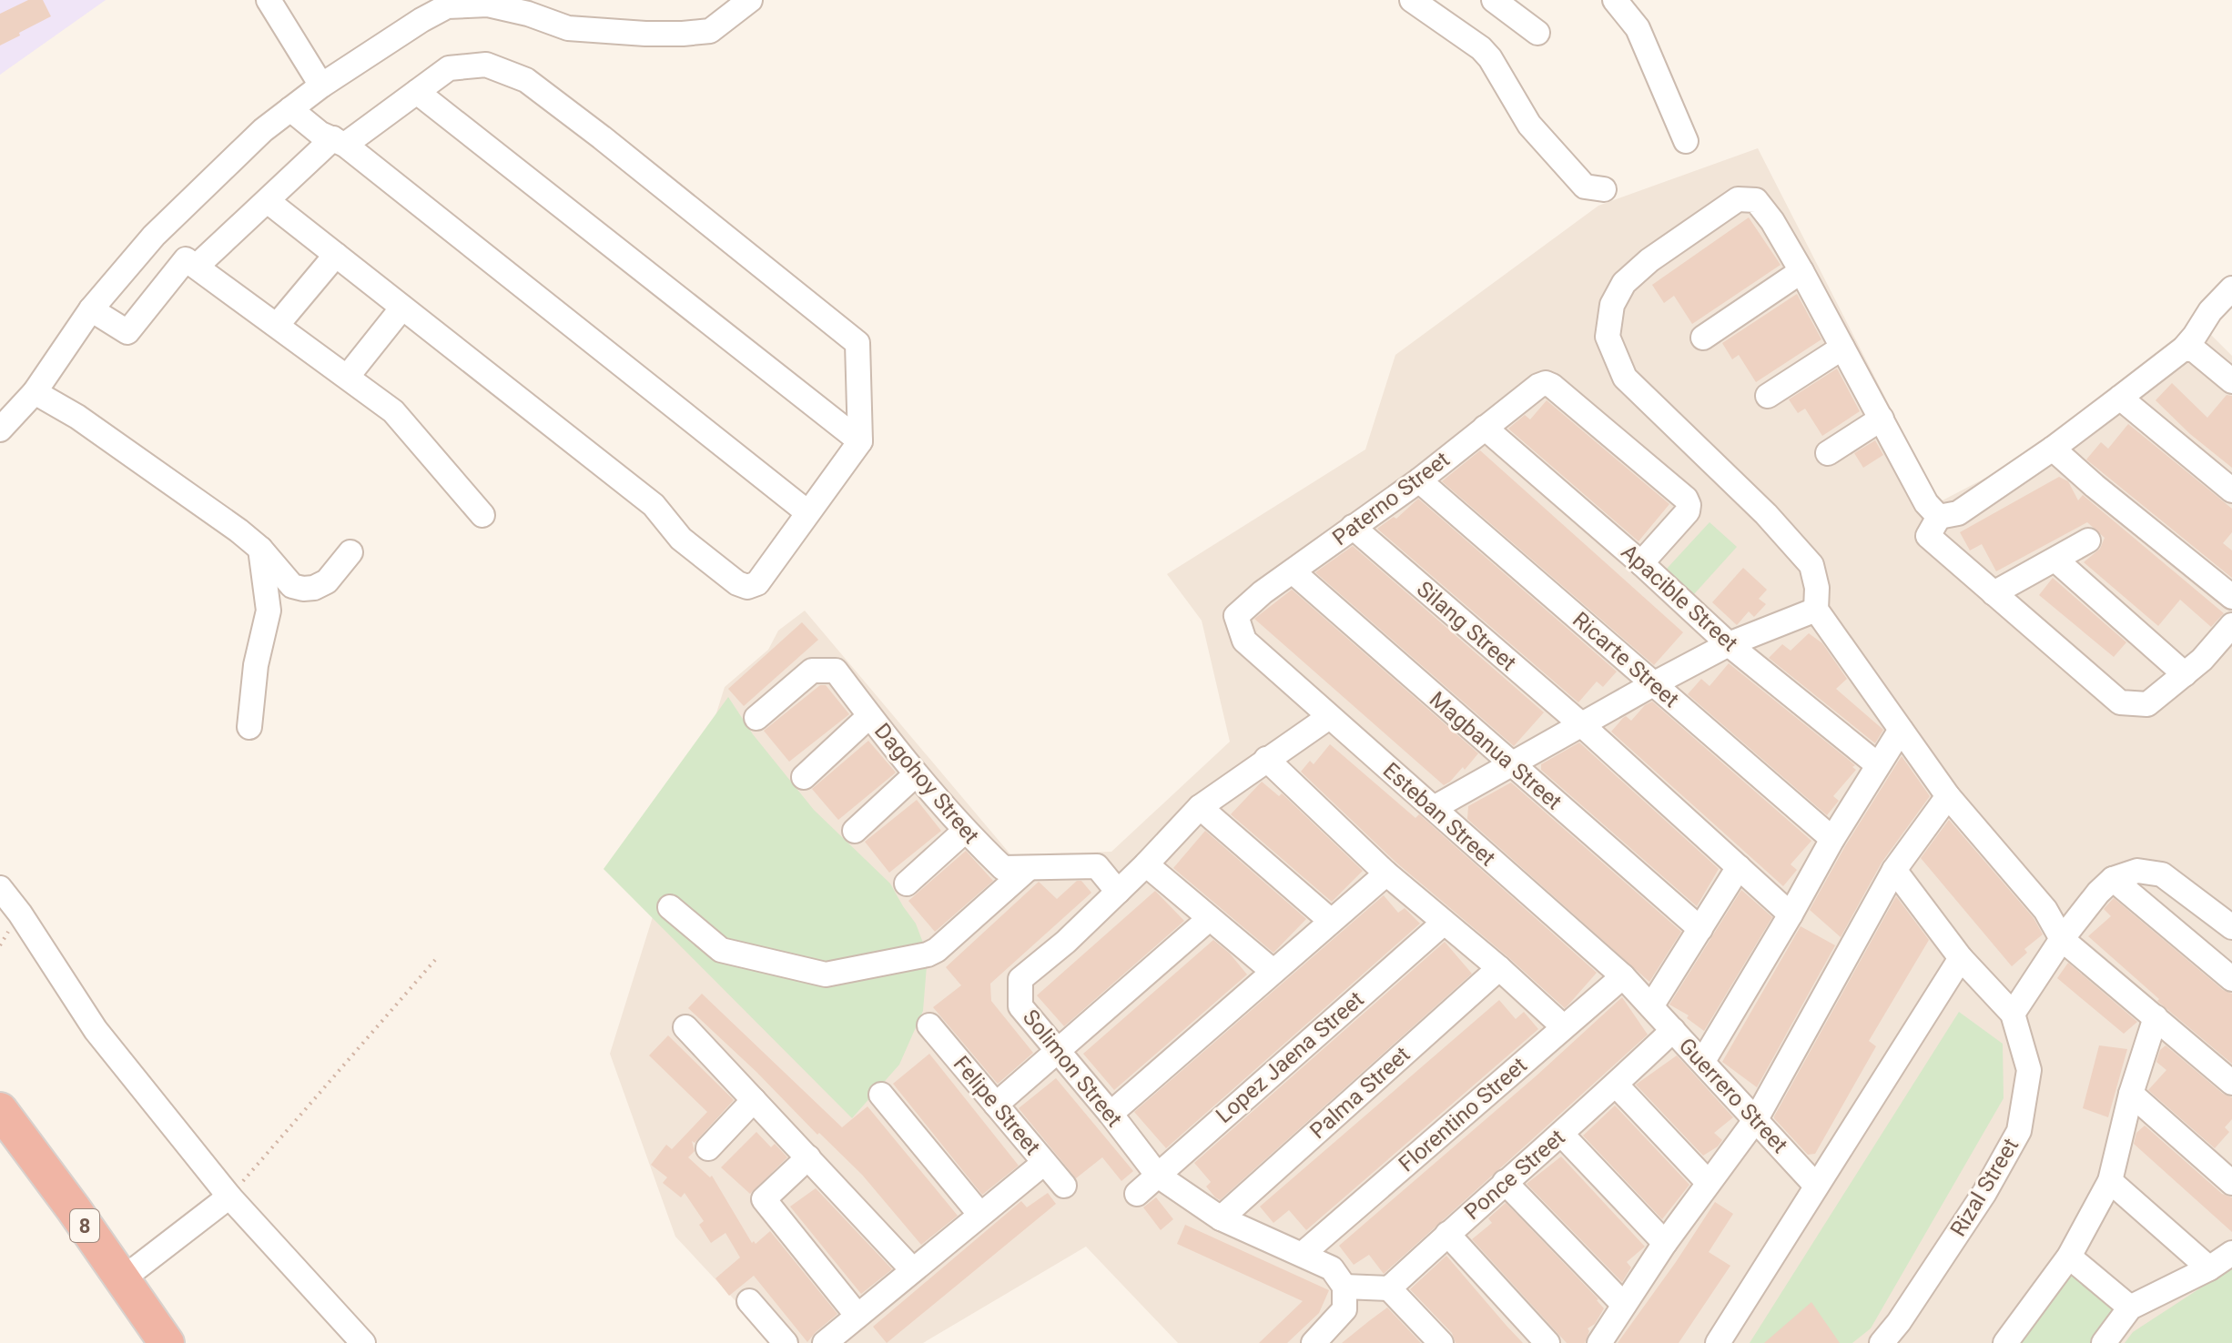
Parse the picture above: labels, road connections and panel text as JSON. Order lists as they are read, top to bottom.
{
  "streets": {
    "highway": ["8"],
    "street": [
      "Paterno Street",
      "Apacible Street",
      "Silang Street",
      "Ricarte Street",
      "Magbanua Street",
      "Dagohoy Street",
      "Esteban Street",
      "Lopez Jaena Street",
      "Solimon Street",
      "Palma Street",
      "Guerrero Street",
      "Felipe Street",
      "Florentino Street",
      "Ponce Street",
      "Rizal Street"
    ]
  },
  "crossings": [
    ["Paterno Street", "Apacible Street"],
    ["Paterno Street", "Silang Street"],
    ["Paterno Street", "Ricarte Street"],
    ["Paterno Street", "Magbanua Street"],
    ["Paterno Street", "Esteban Street"],
    ["Dagohoy Street", "Solimon Street"],
    ["Esteban Street", "Solimon Street"],
    ["Esteban Street", "Guerrero Street"],
    ["Esteban Street", "Florentino Street"],
    ["Lopez Jaena Street", "Solimon Street"],
    ["Solimon Street", "Palma Street"],
    ["Solimon Street", "Florentino Street"],
    ["Guerrero Street", "Ponce Street"]
  ]
}
